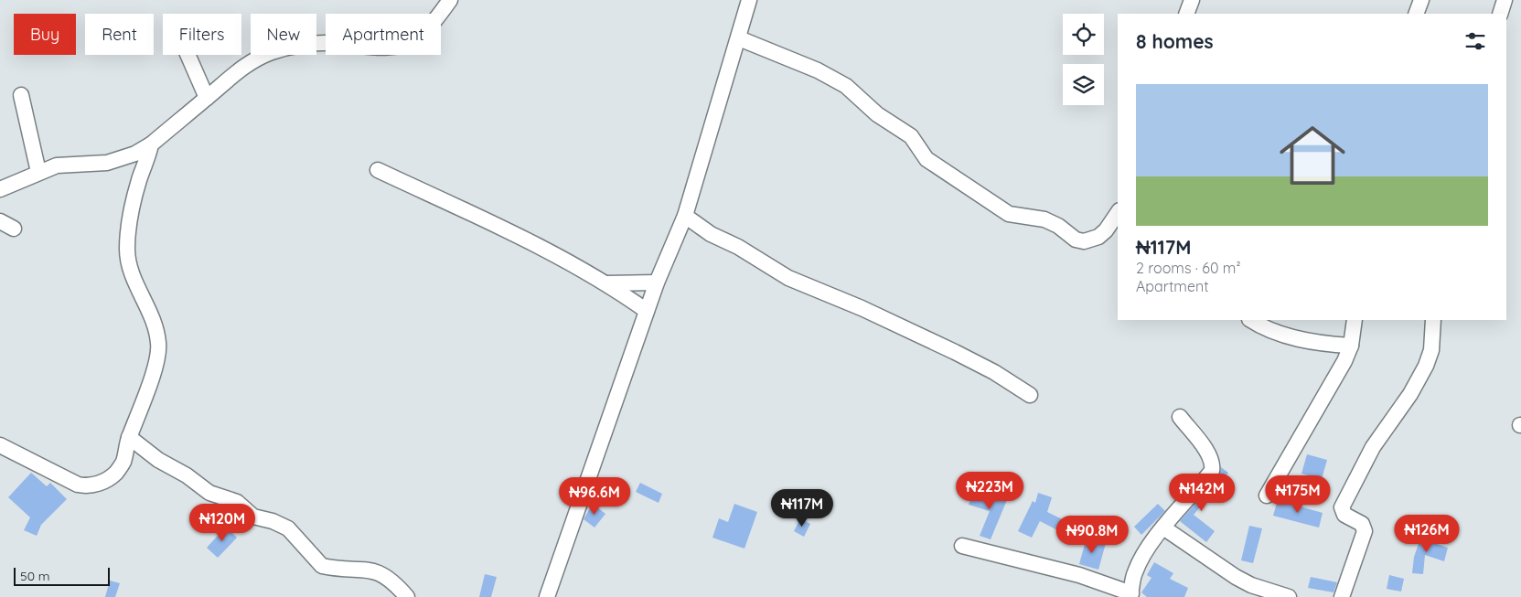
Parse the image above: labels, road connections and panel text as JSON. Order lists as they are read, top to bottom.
{
  "scale_bar": "50 m",
  "page": {
    "chip": [
      "Buy",
      "Rent",
      "Filters",
      "New",
      "Apartment"
    ],
    "heading": "8 homes",
    "list": [
      {
        "name": "₦117M",
        "note": "2 rooms · 60 m² · Apartment"
      }
    ],
    "price": [
      "₦223M",
      "₦142M",
      "₦175M",
      "₦96.6M",
      "₦117M",
      "₦120M",
      "₦126M",
      "₦90.8M"
    ],
    "scale": "50 m"
  }
}
